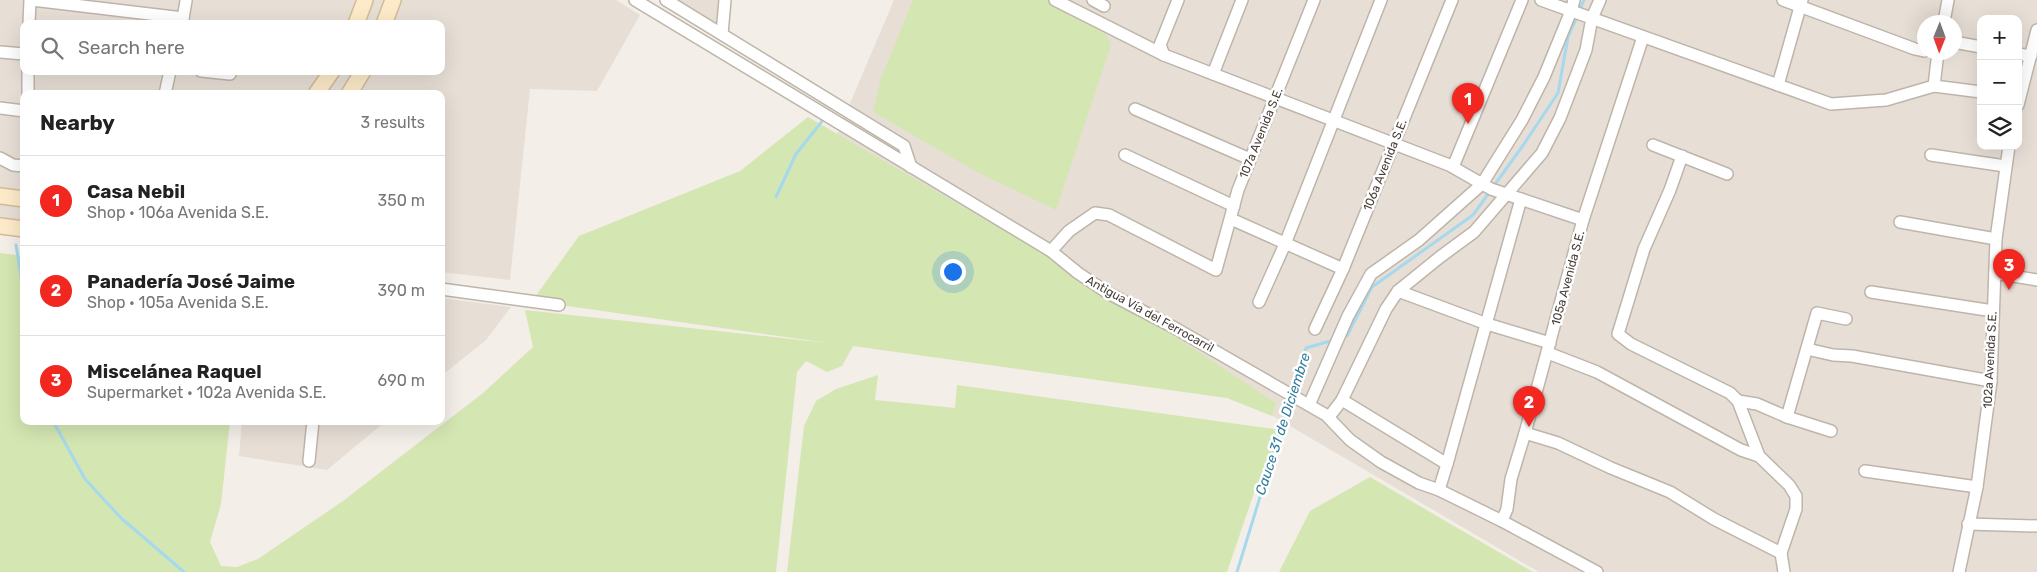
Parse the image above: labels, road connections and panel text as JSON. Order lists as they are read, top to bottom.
{
  "streets": {
    "street": [
      "107a Avenida S.E.",
      "106a Avenida S.E.",
      "105a Avenida S.E.",
      "Antigua Vía del Ferrocarril",
      "102a Avenida S.E."
    ]
  },
  "crossings": [
    ["107a Avenida S.E.", "Antigua Vía del Ferrocarril"],
    ["105a Avenida S.E.", "Antigua Vía del Ferrocarril"]
  ],
  "water": ["Cauce 31 de Diciembre"],
  "north": "bottom",
  "page": {
    "map_buttons": ["+", "−"],
    "search": "Search here",
    "pins": ["1", "3", "2"],
    "heading": ["Nearby", "3 results"],
    "list": [
      {
        "mark": "1",
        "name": "Casa Nebil",
        "note": "Shop · 106a Avenida S.E.",
        "value": "350 m"
      },
      {
        "mark": "2",
        "name": "Panadería José Jaime",
        "note": "Shop · 105a Avenida S.E.",
        "value": "390 m"
      },
      {
        "mark": "3",
        "name": "Miscelánea Raquel",
        "note": "Supermarket · 102a Avenida S.E.",
        "value": "690 m"
      }
    ]
  }
}
